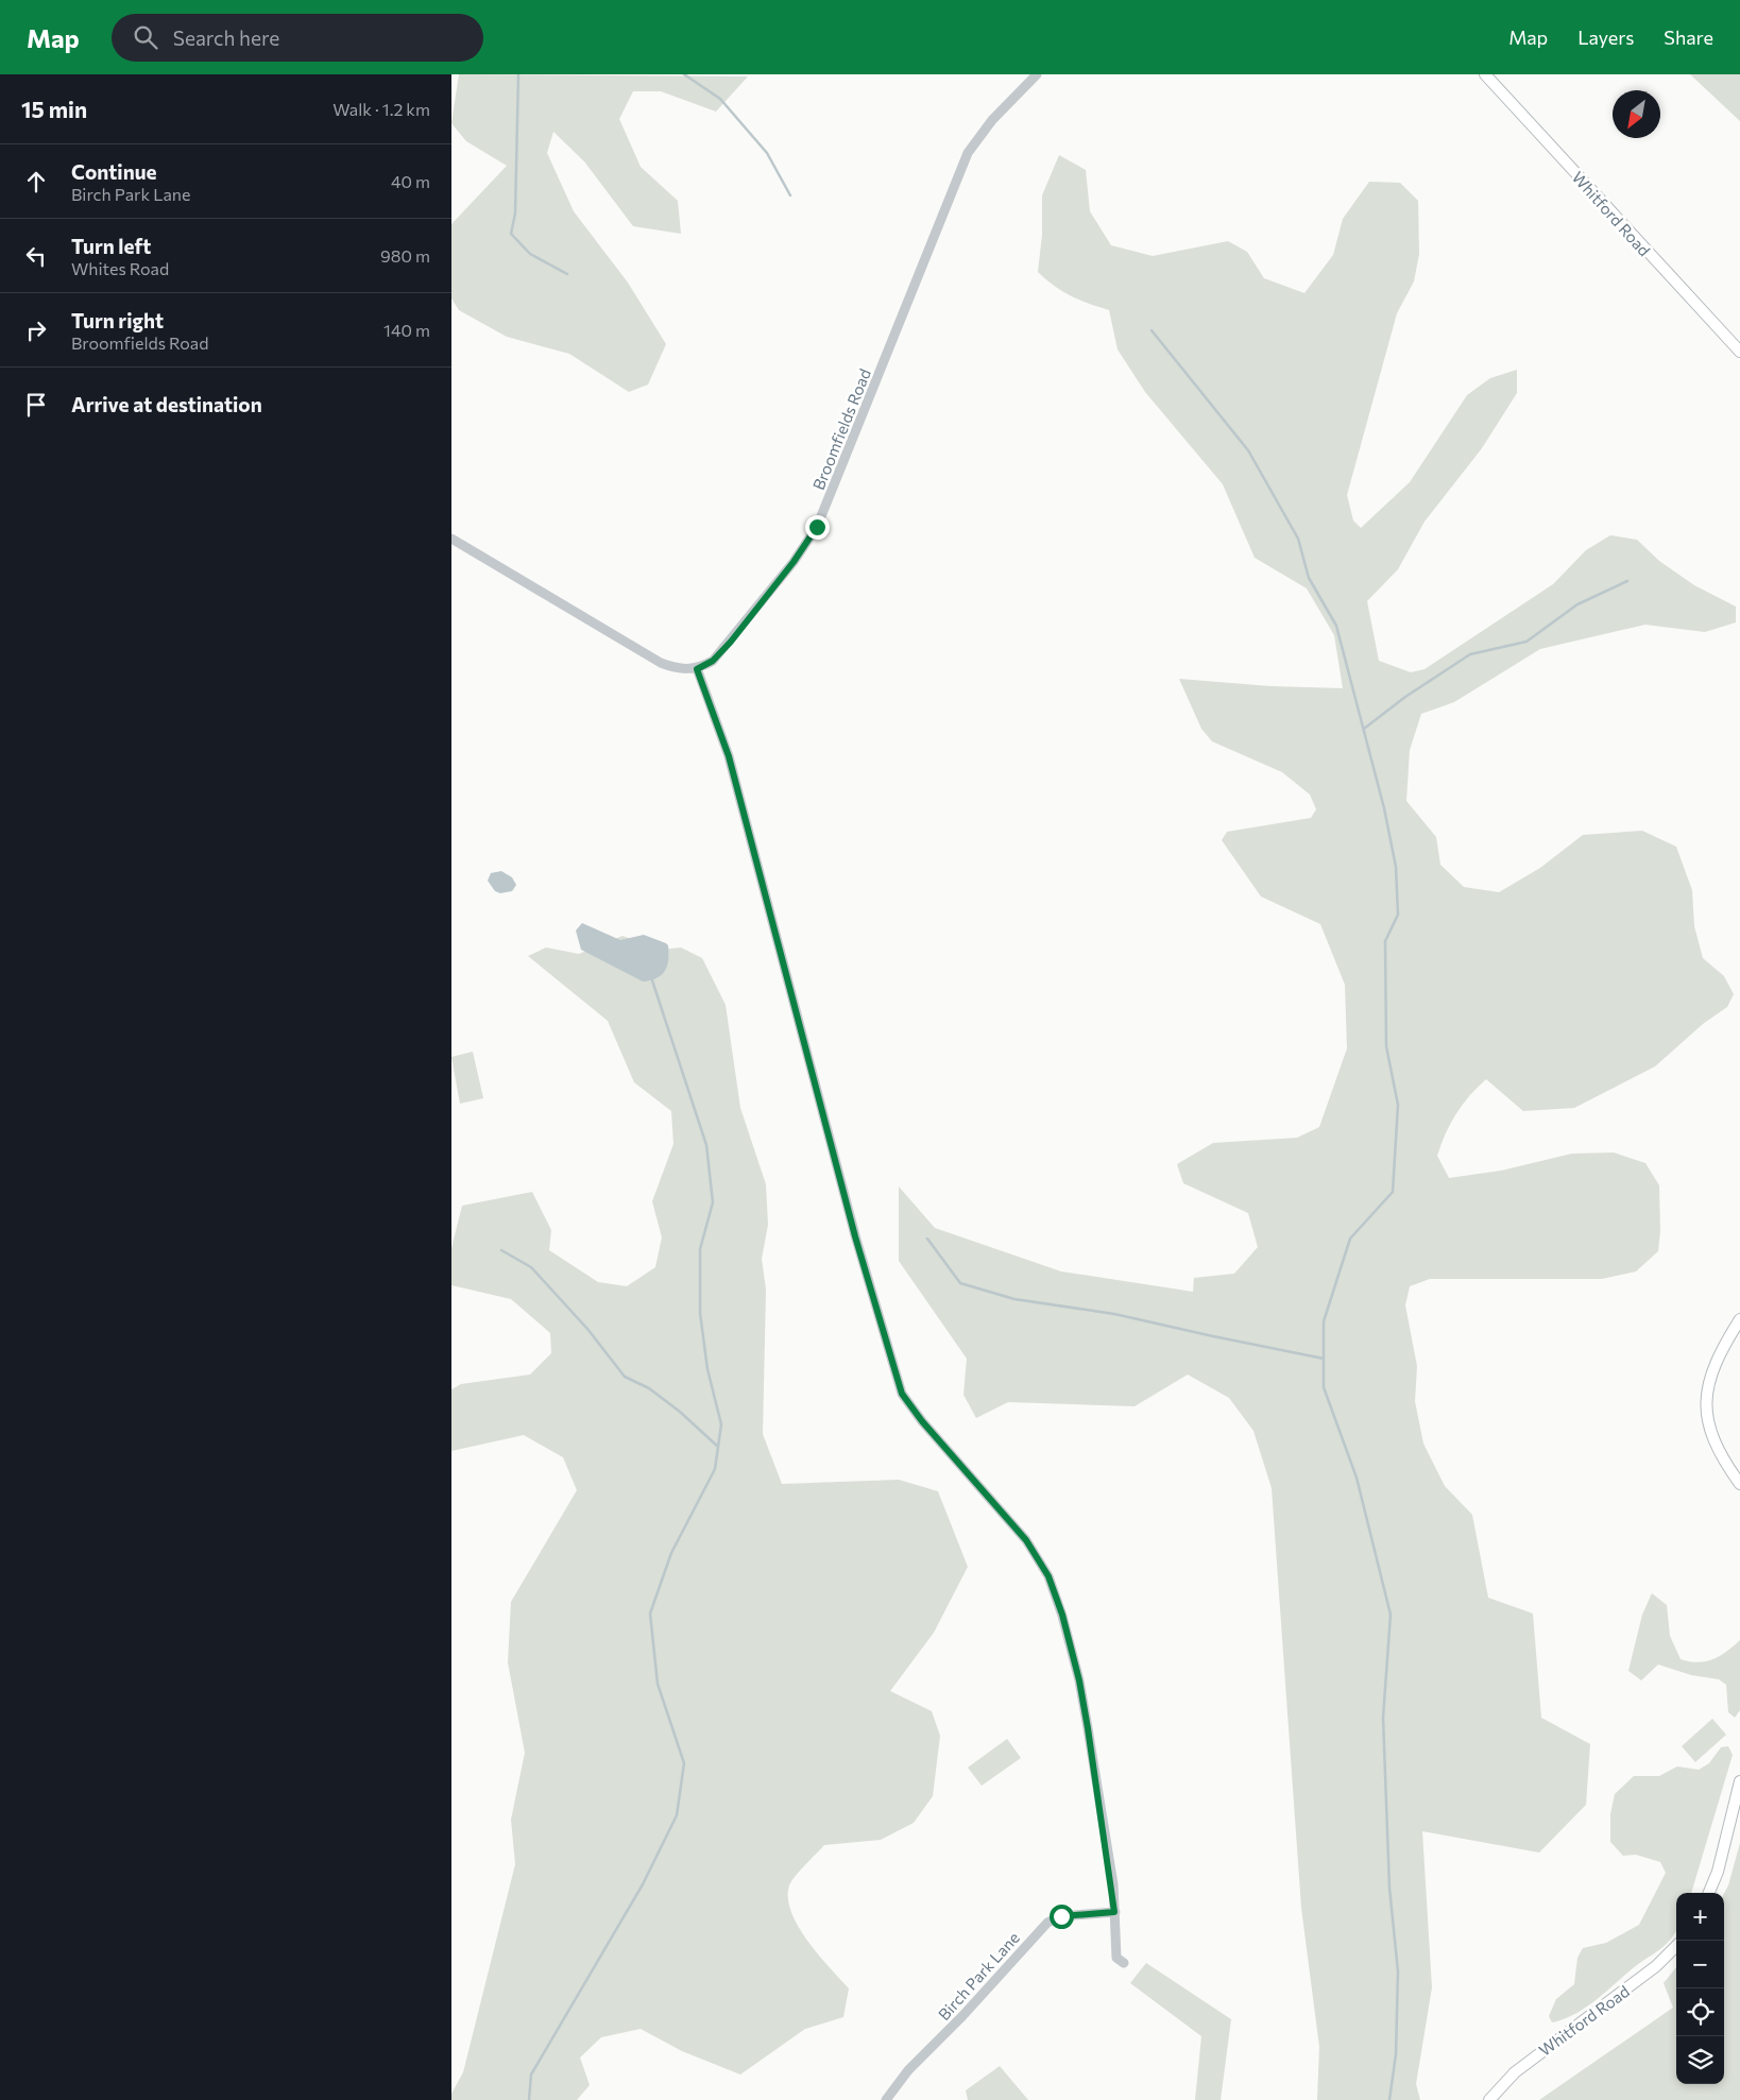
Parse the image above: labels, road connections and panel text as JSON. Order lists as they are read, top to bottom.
{
  "streets": {
    "main road": ["Whitford Road"],
    "street": ["Broomfields Road", "Birch Park Lane"]
  },
  "north": "bottom left",
  "page": {
    "header": "Map",
    "search": "Search here",
    "nav": ["Map", "Layers", "Share"],
    "heading": ["15 min", "Walk · 1.2 km"],
    "list": [
      ["Continue", "Birch Park Lane", "40 m"],
      ["Turn left", "Whites Road", "980 m"],
      ["Turn right", "Broomfields Road", "140 m"],
      "Arrive at destination"
    ],
    "map_buttons": ["+", "−"]
  }
}
